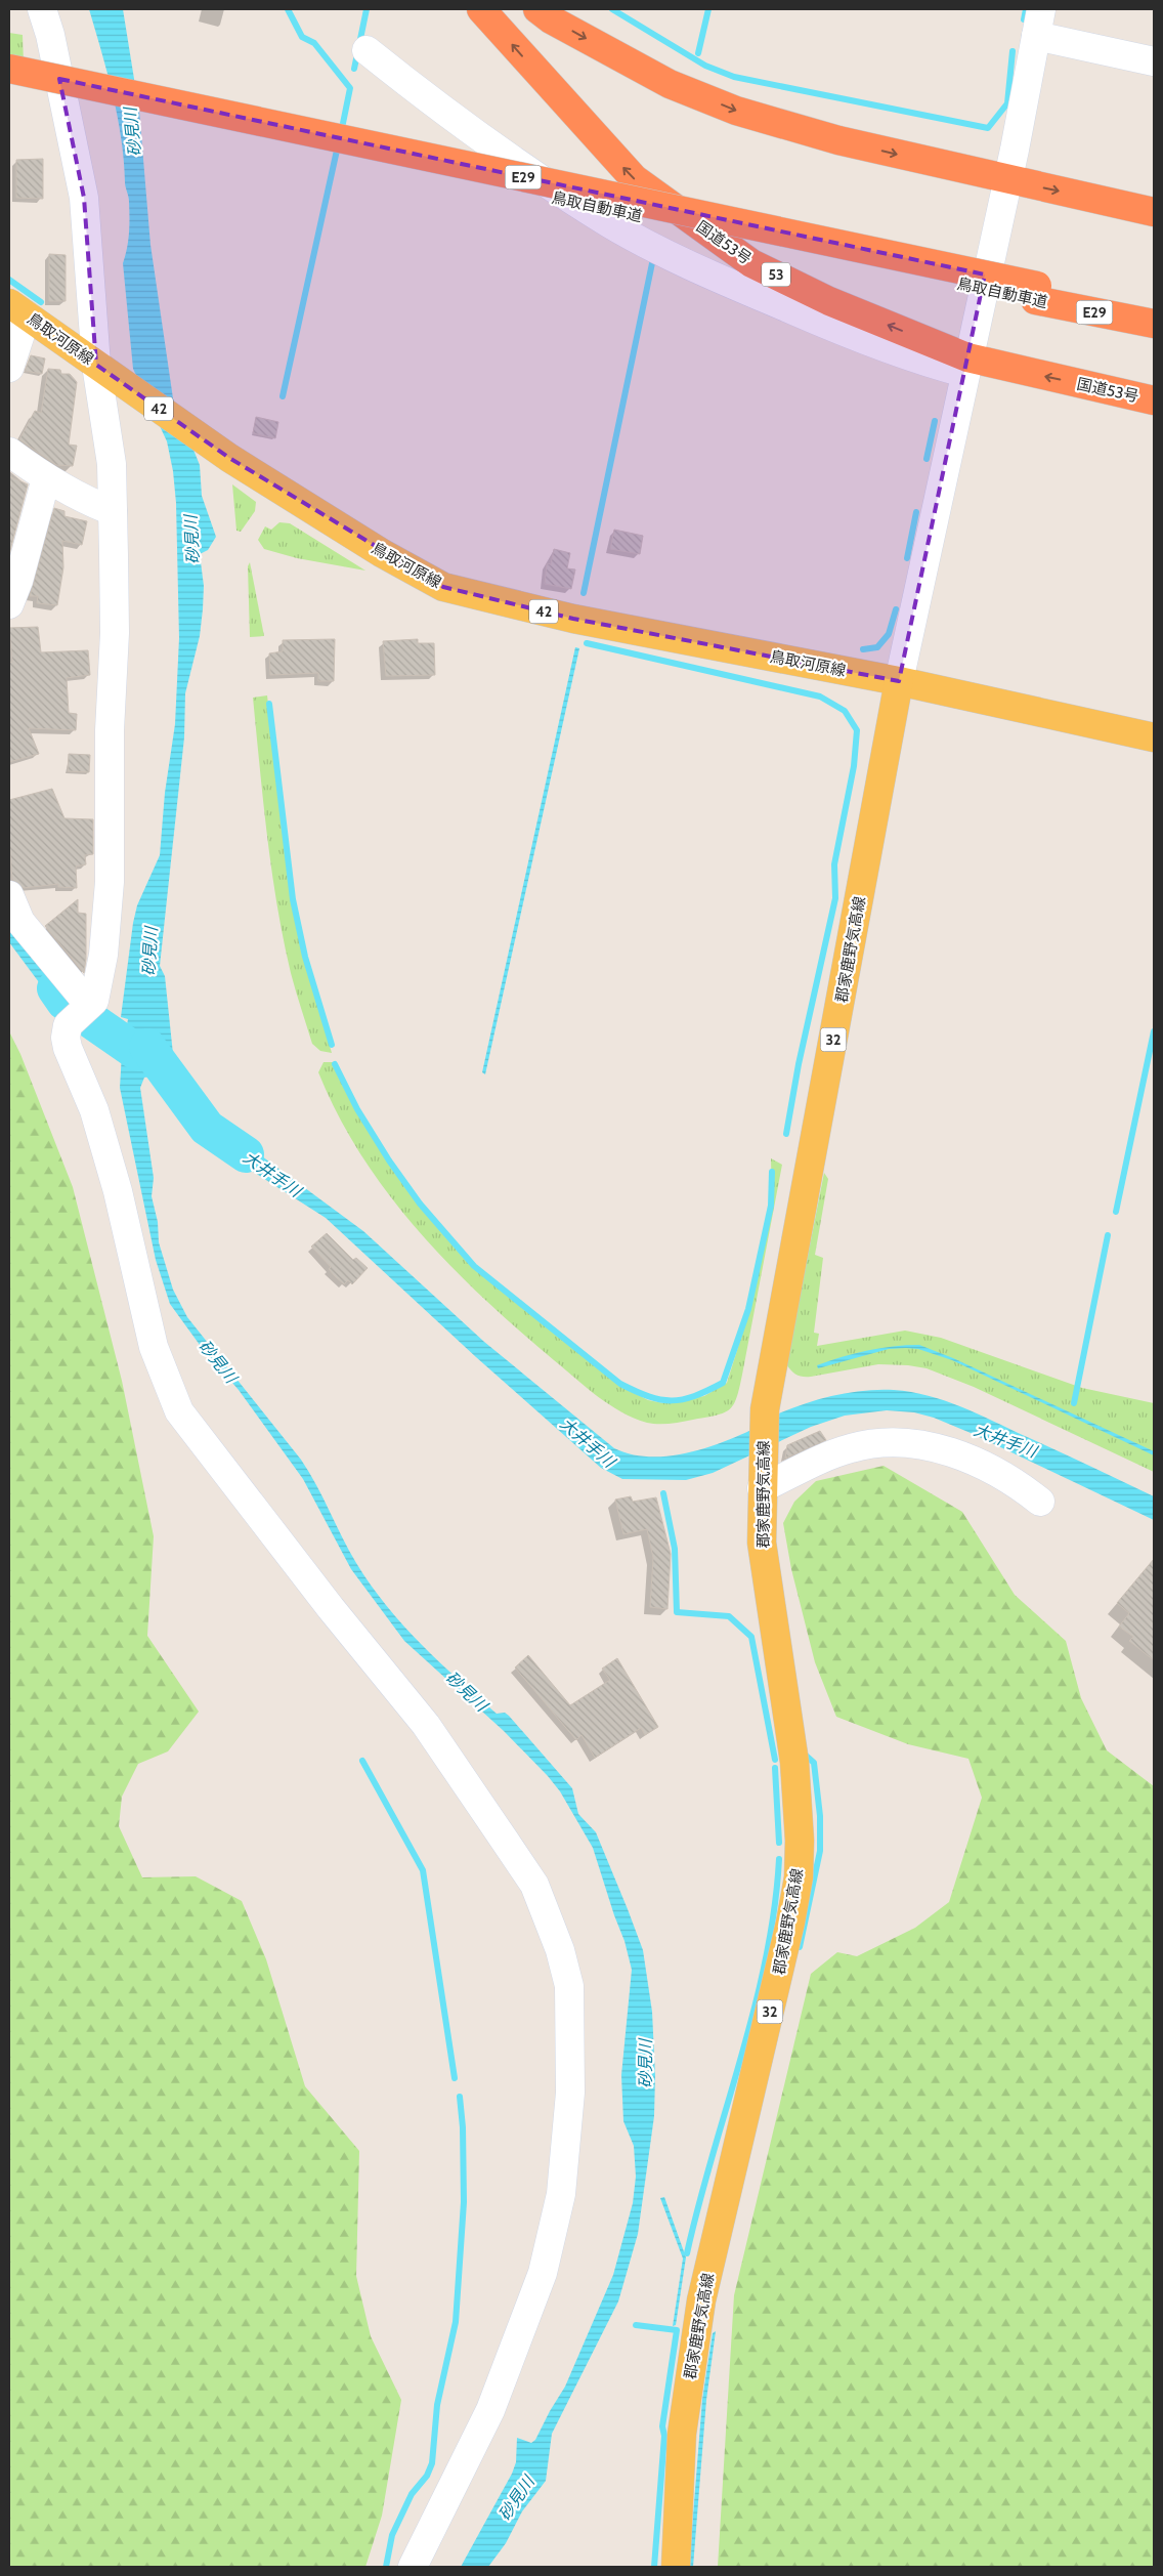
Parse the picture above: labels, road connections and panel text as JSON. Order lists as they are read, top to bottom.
{
  "streets": {
    "highway": [
      "E29",
      "鳥取自動車道",
      "国道53号",
      "53"
    ],
    "main road": [
      "鳥取河原線",
      "42",
      "郡家鹿野気高線",
      "32"
    ]
  },
  "crossings": [
    ["鳥取河原線", "郡家鹿野気高線"]
  ],
  "water": ["砂見川", "大井手川"]
}
